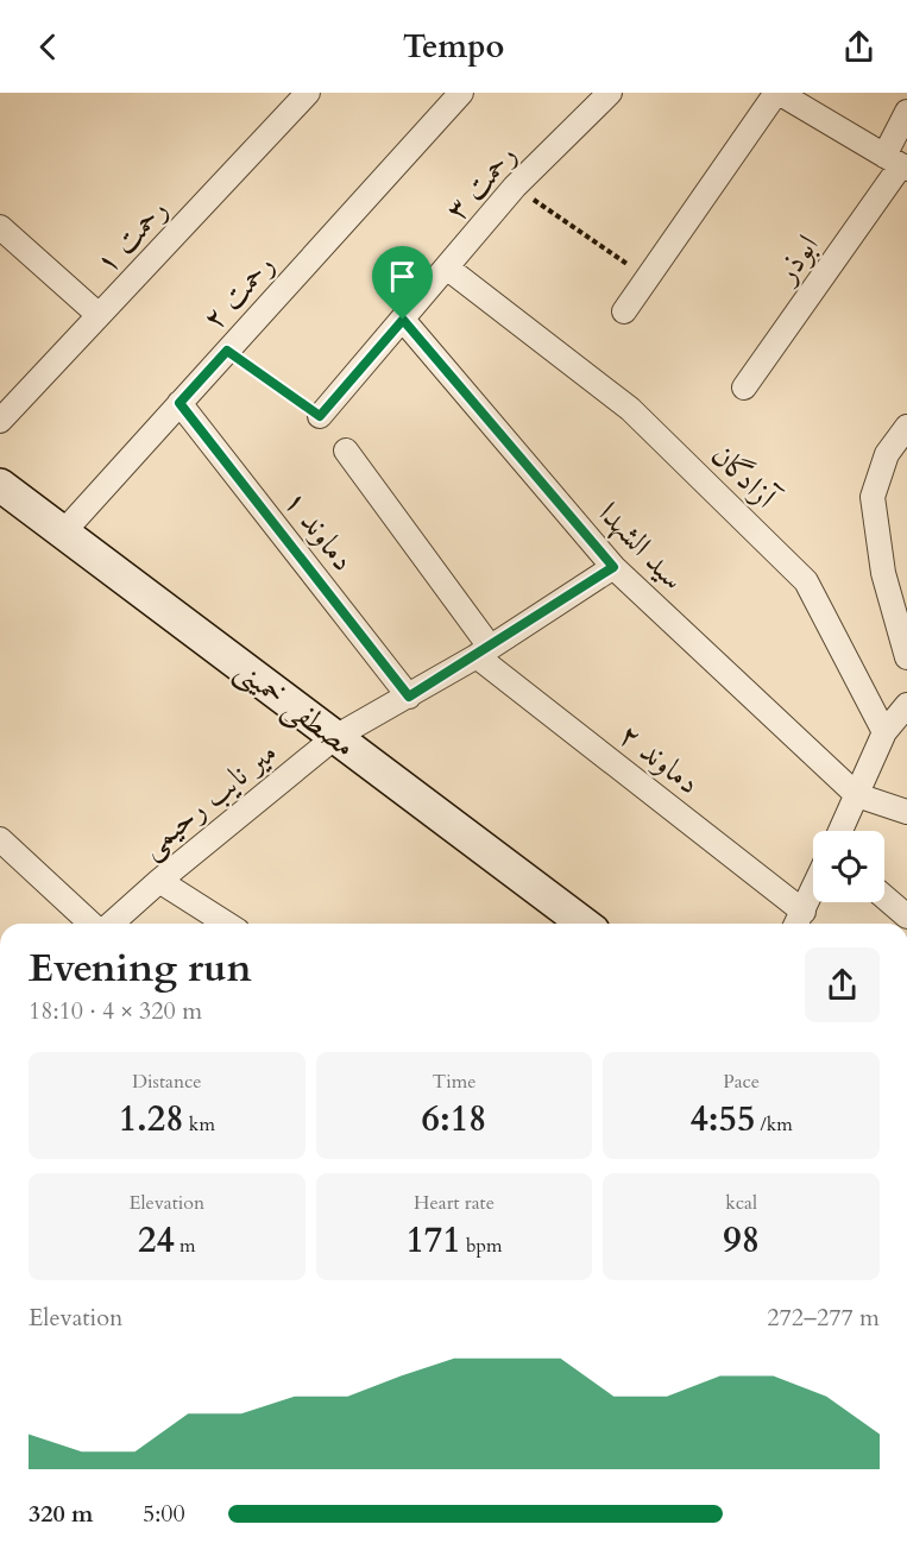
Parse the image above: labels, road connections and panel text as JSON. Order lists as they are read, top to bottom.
{
  "streets": {
    "main road": ["مصطفی خمینی"],
    "street": [
      "رحمت ۳",
      "رحمت ۱",
      "ابوذر",
      "رحمت ۲",
      "آزادگان",
      "دماوند ۱",
      "سید الشهدا",
      "دماوند ۲",
      "میر نایب رحیمی"
    ]
  },
  "crossings": [
    ["رحمت ۳", "آزادگان"],
    ["رحمت ۳", "سید الشهدا"],
    ["رحمت ۲", "دماوند ۱"],
    ["رحمت ۲", "مصطفی خمینی"],
    ["دماوند ۱", "میر نایب رحیمی"],
    ["سید الشهدا", "میر نایب رحیمی"],
    ["مصطفی خمینی", "میر نایب رحیمی"],
    ["دماوند ۲", "میر نایب رحیمی"]
  ],
  "page": {
    "header": "Tempo",
    "heading": ["Evening run", "18:10 · 4 × 320 m"],
    "stats": [
      ["Distance", "1.28 km"],
      ["Time", "6:18"],
      ["Pace", "4:55 /km"],
      ["Elevation", "24 m"],
      ["Heart rate", "171 bpm"],
      ["kcal", "98"]
    ],
    "chart": ["Elevation", "272–277 m"],
    "list": [
      {
        "name": "320 m",
        "note": "5:00"
      }
    ]
  }
}
